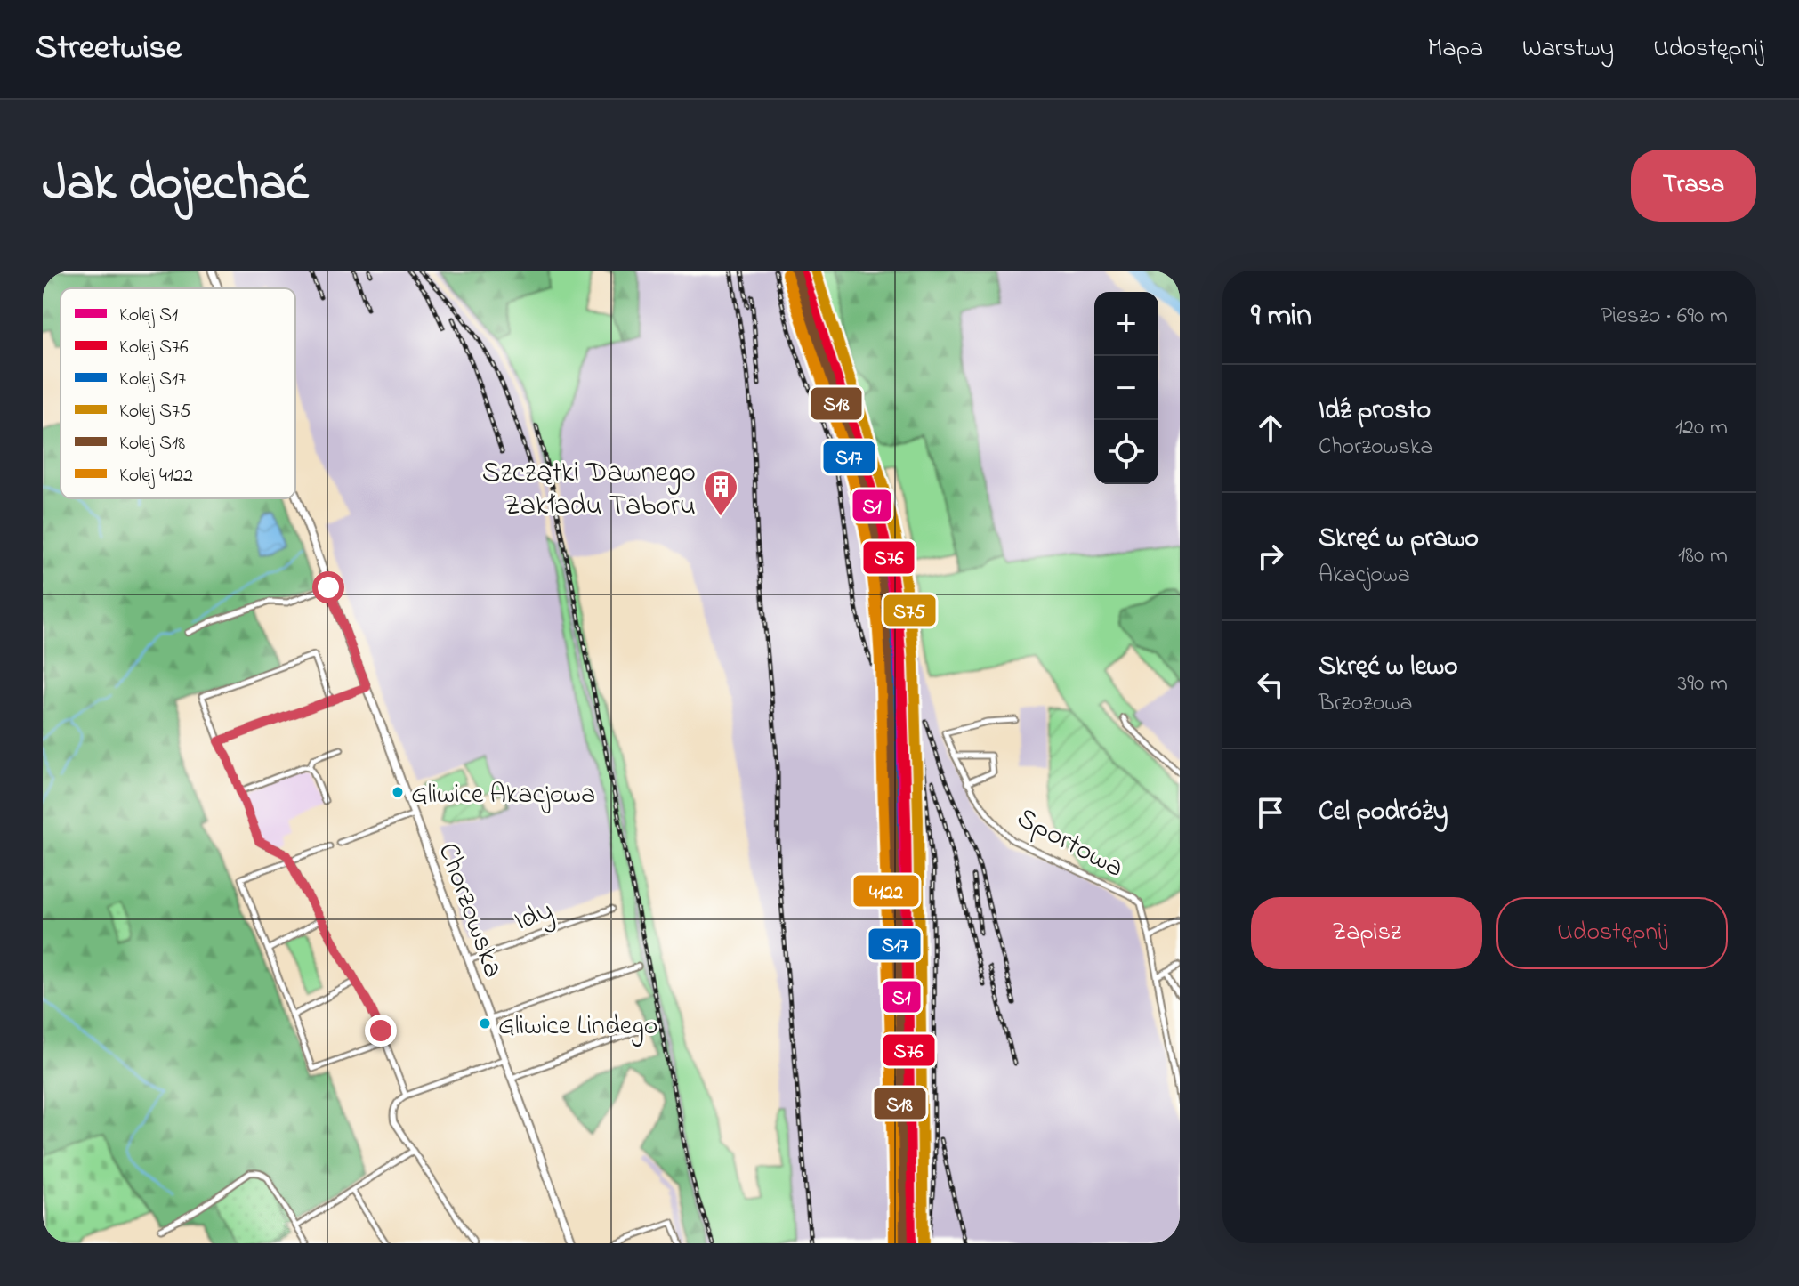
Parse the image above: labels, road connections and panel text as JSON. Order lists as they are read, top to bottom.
{
  "streets": {
    "main road": ["Chorzowska"],
    "street": ["Sportowa", "Idy"]
  },
  "crossings": [
    ["Chorzowska", "Idy"]
  ],
  "places": {
    "building": ["Szczątki Dawnego Zakładu Taboru"],
    "other": ["Gliwice Akacjowa", "Gliwice Lindego"]
  },
  "lines": [
    "rail line S1",
    "rail line S76",
    "rail line S75",
    "rail line S18",
    "rail line S17",
    "rail line 4122"
  ],
  "legend": [
    "Kolej S1",
    "Kolej S76",
    "Kolej S17",
    "Kolej S75",
    "Kolej S18",
    "Kolej 4122"
  ],
  "page": {
    "header": "Streetwise",
    "nav": ["Mapa", "Warstwy", "Udostępnij"],
    "title": "Jak dojechać",
    "buttons": [
      "Trasa",
      ["Zapisz", "Udostępnij"]
    ],
    "heading": ["9 min", "Pieszo · 690 m"],
    "map_buttons": ["+", "−"],
    "list": [
      ["Idź prosto", "Chorzowska", "120 m"],
      ["Skręć w prawo", "Akacjowa", "180 m"],
      ["Skręć w lewo", "Brzozowa", "390 m"],
      "Cel podróży"
    ]
  }
}
